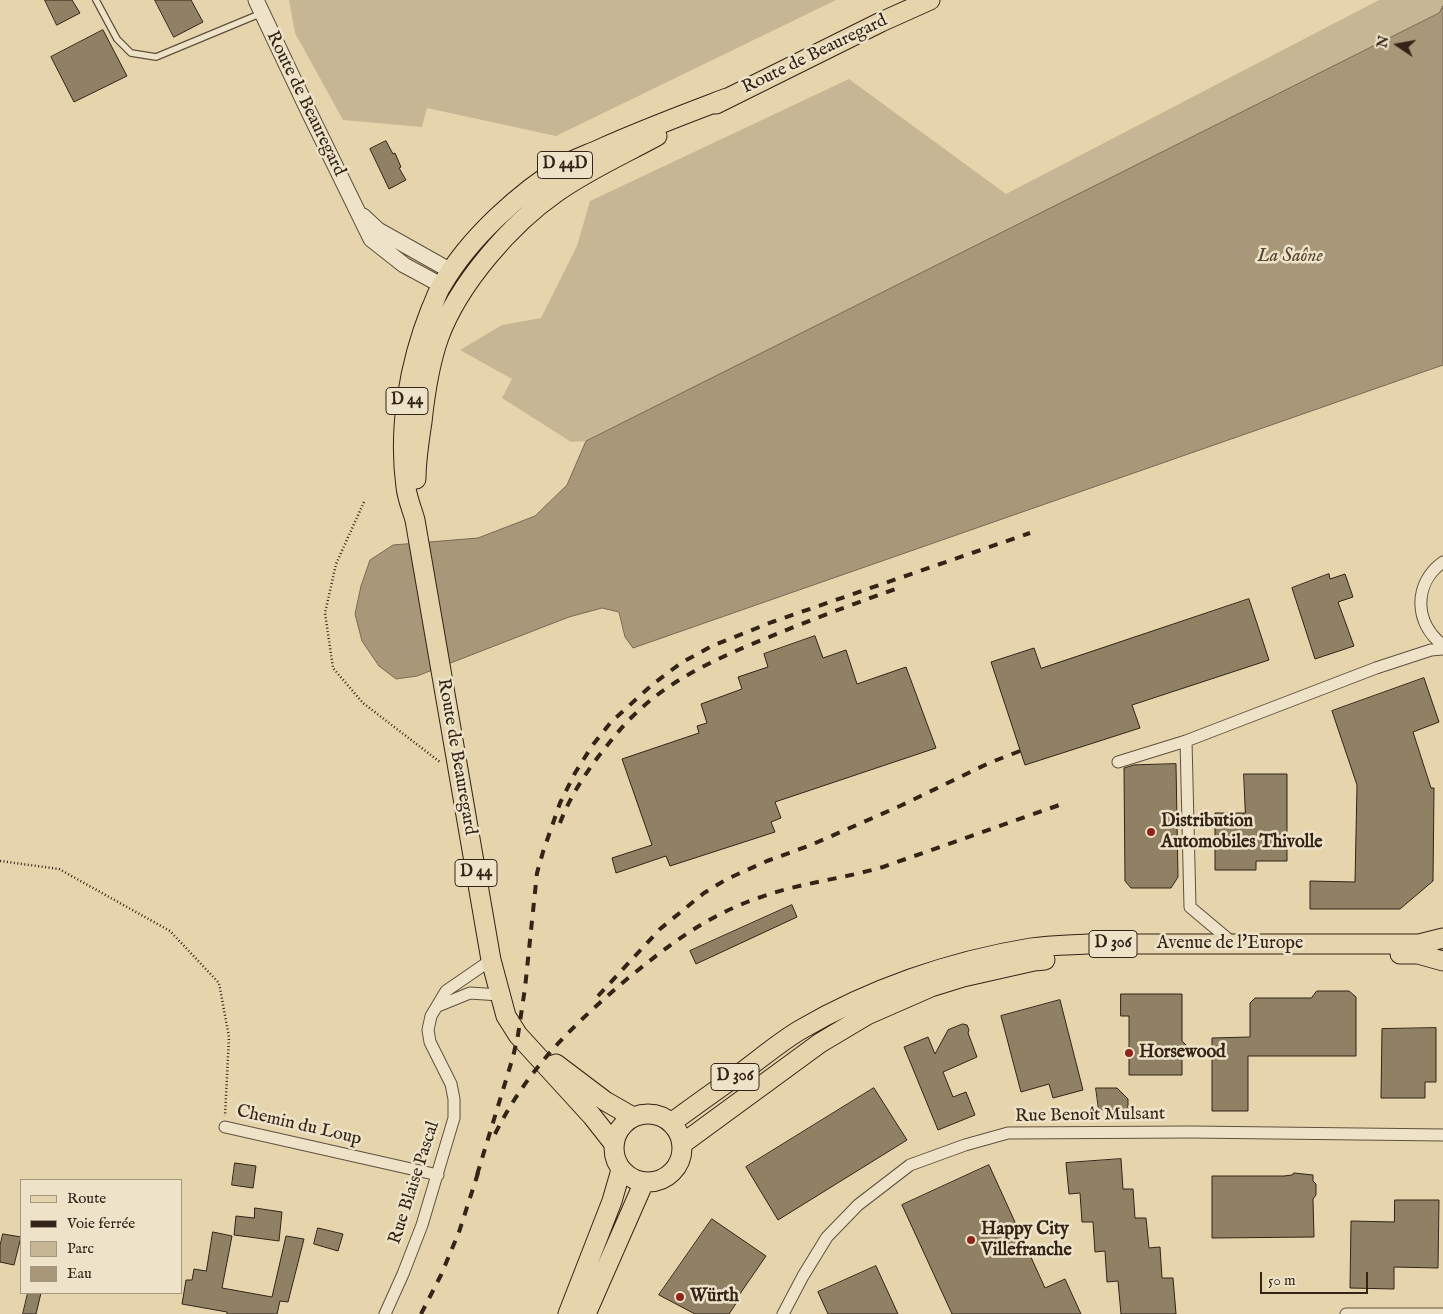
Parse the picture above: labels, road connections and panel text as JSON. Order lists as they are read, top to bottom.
{
  "streets": {
    "main road": [
      "Route de Beauregard",
      "D 44D",
      "D 44",
      "D 306",
      "Avenue de l'Europe"
    ],
    "street": ["Rue Benoît Mulsant", "Chemin du Loup", "Rue Blaise Pascal"]
  },
  "crossings": [
    ["Route de Beauregard", "D 44D"],
    ["Route de Beauregard", "Avenue de l'Europe"],
    ["Route de Beauregard", "Rue Blaise Pascal"],
    ["Chemin du Loup", "Rue Blaise Pascal"]
  ],
  "water": ["La Saône"],
  "places": [
    "Distribution Automobiles Thivolle",
    "Horsewood",
    "Happy City Villefranche",
    "Würth"
  ],
  "legend": [
    "Route",
    "Voie ferrée",
    "Parc",
    "Eau"
  ],
  "scale_bar": "50 m",
  "north": "left"
}
